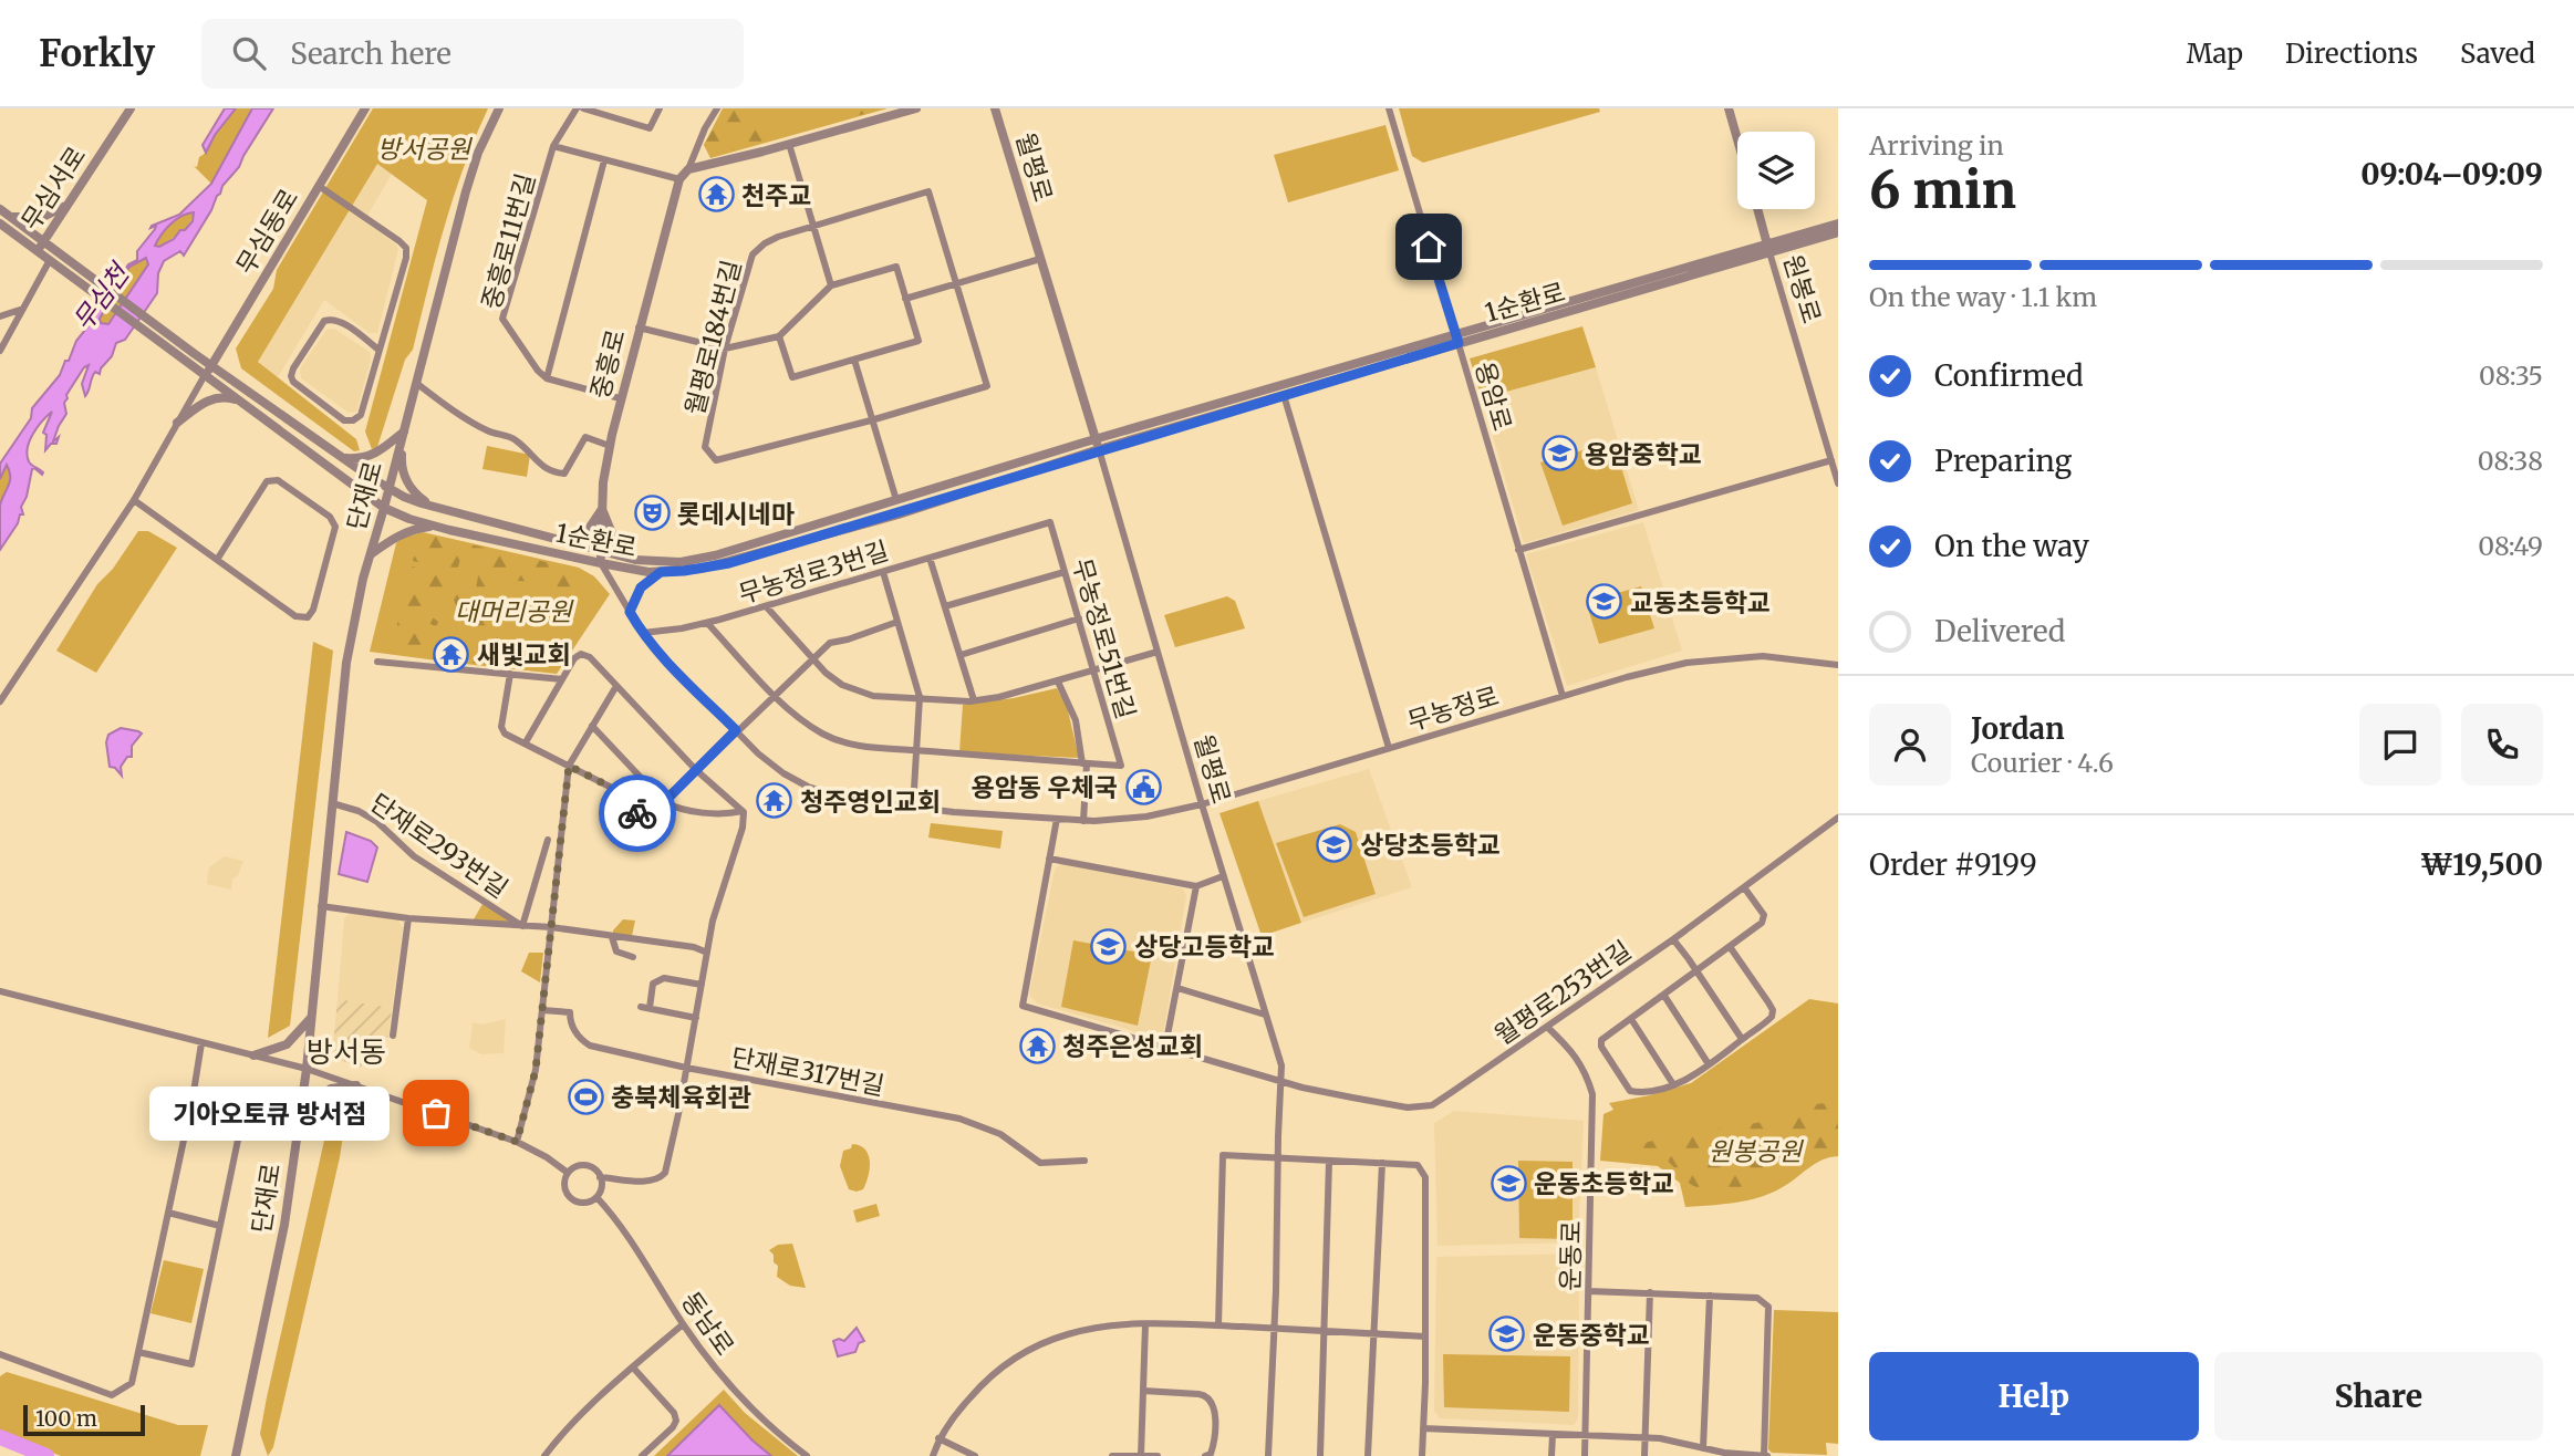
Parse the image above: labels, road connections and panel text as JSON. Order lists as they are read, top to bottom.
{
  "streets": {
    "street": [
      "월평로",
      "무심서로",
      "무심동로",
      "중흥로11번길",
      "원봉로",
      "1순환로",
      "월평로184번길",
      "중흥로",
      "용암로",
      "단재로",
      "무농정로3번길",
      "무농정로51번길",
      "무농정로",
      "단재로293번길",
      "월평로253번길",
      "단재로317번길",
      "운동로",
      "동남로"
    ]
  },
  "crossings": [
    ["월평로", "1순환로"],
    ["월평로", "무농정로"],
    ["월평로", "월평로253번길"],
    ["무심서로", "1순환로"],
    ["무심동로", "1순환로"],
    ["원봉로", "1순환로"],
    ["1순환로", "중흥로"],
    ["1순환로", "용암로"],
    ["1순환로", "단재로"],
    ["1순환로", "무농정로"],
    ["중흥로", "무농정로"],
    ["용암로", "무농정로"],
    ["단재로", "단재로293번길"],
    ["무농정로3번길", "무농정로51번길"],
    ["무농정로3번길", "무농정로"],
    ["월평로253번길", "운동로"]
  ],
  "districts": ["방서동"],
  "water": ["무심천"],
  "parks": ["방서공원", "대머리공원", "원봉공원"],
  "places": {
    "temple": [
      "천주교",
      "새빛교회",
      "청주영인교회",
      "청주은성교회"
    ],
    "school or university": [
      "용암중학교",
      "교동초등학교",
      "상당초등학교",
      "상당고등학교",
      "운동초등학교",
      "운동중학교"
    ],
    "theatre": ["롯데시네마"],
    "public building": ["용암동 우체국"],
    "sports": ["충북체육회관"],
    "other": ["기아오토큐 방서점"]
  },
  "scale_bar": "100 m",
  "page": {
    "header": "Forkly",
    "search": "Search here",
    "nav": ["Map", "Directions", "Saved"],
    "heading": ["6 min", "Arriving in", "09:04–09:09"],
    "panel": [
      "Jordan",
      "Courier · 4.6",
      "Order #9199",
      "₩19,500"
    ],
    "bar": "On the way · 1.1 km",
    "list": [
      ["Confirmed", "08:35"],
      ["Preparing", "08:38"],
      ["On the way", "08:49"],
      "Delivered"
    ],
    "bubble": "기아오토큐 방서점",
    "buttons": ["Help", "Share"],
    "scale": "100 m"
  }
}
